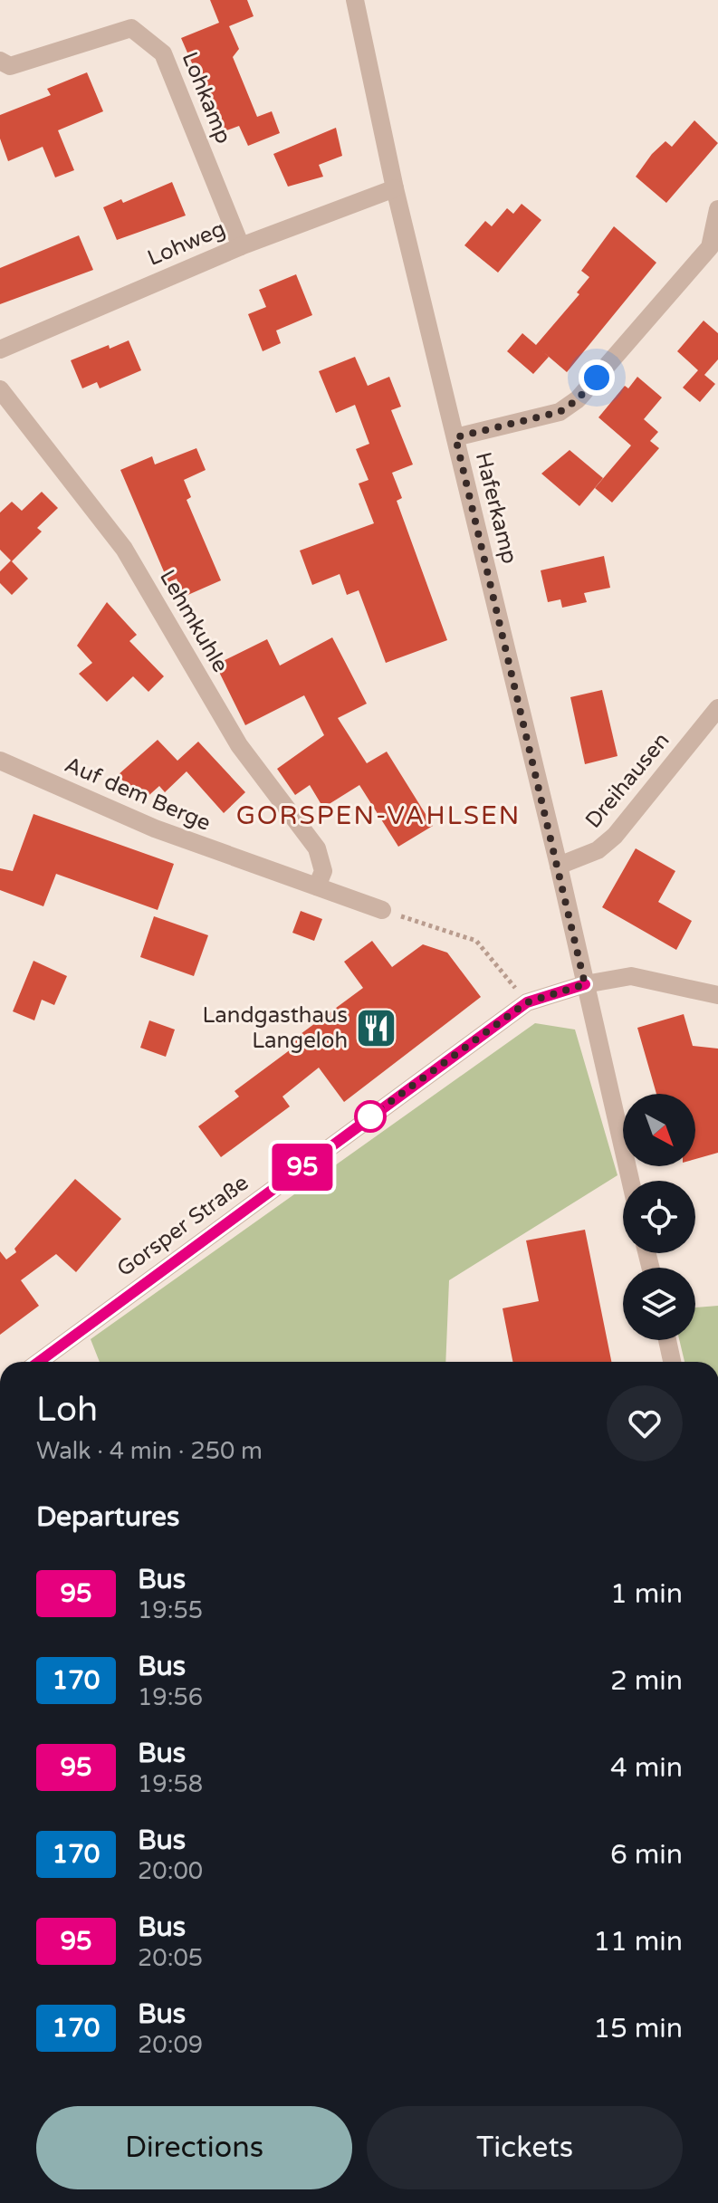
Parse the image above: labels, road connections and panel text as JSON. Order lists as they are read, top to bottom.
{
  "streets": {
    "street": [
      "Lohkamp",
      "Lohweg",
      "Haferkamp",
      "Lehmkuhle",
      "Dreihausen",
      "Auf dem Berge",
      "Gorsper Straße"
    ]
  },
  "crossings": [
    ["Lohkamp", "Lohweg"],
    ["Lohweg", "Haferkamp"],
    ["Haferkamp", "Dreihausen"],
    ["Haferkamp", "Gorsper Straße"],
    ["Lehmkuhle", "Auf dem Berge"]
  ],
  "districts": ["GORSPEN-VAHLSEN"],
  "places": {
    "restaurant": ["Landgasthaus Langeloh"]
  },
  "lines": ["bus line 95"],
  "north": "bottom right",
  "page": {
    "on_map": "95",
    "heading": [
      ["Loh", "Walk · 4 min · 250 m"],
      "Departures"
    ],
    "list": [
      {
        "mark": "95",
        "name": "Bus",
        "note": "19:55",
        "value": "1 min"
      },
      {
        "mark": "170",
        "name": "Bus",
        "note": "19:56",
        "value": "2 min"
      },
      {
        "mark": "95",
        "name": "Bus",
        "note": "19:58",
        "value": "4 min"
      },
      {
        "mark": "170",
        "name": "Bus",
        "note": "20:00",
        "value": "6 min"
      },
      {
        "mark": "95",
        "name": "Bus",
        "note": "20:05",
        "value": "11 min"
      },
      {
        "mark": "170",
        "name": "Bus",
        "note": "20:09",
        "value": "15 min"
      }
    ],
    "buttons": ["Directions", "Tickets"]
  }
}
